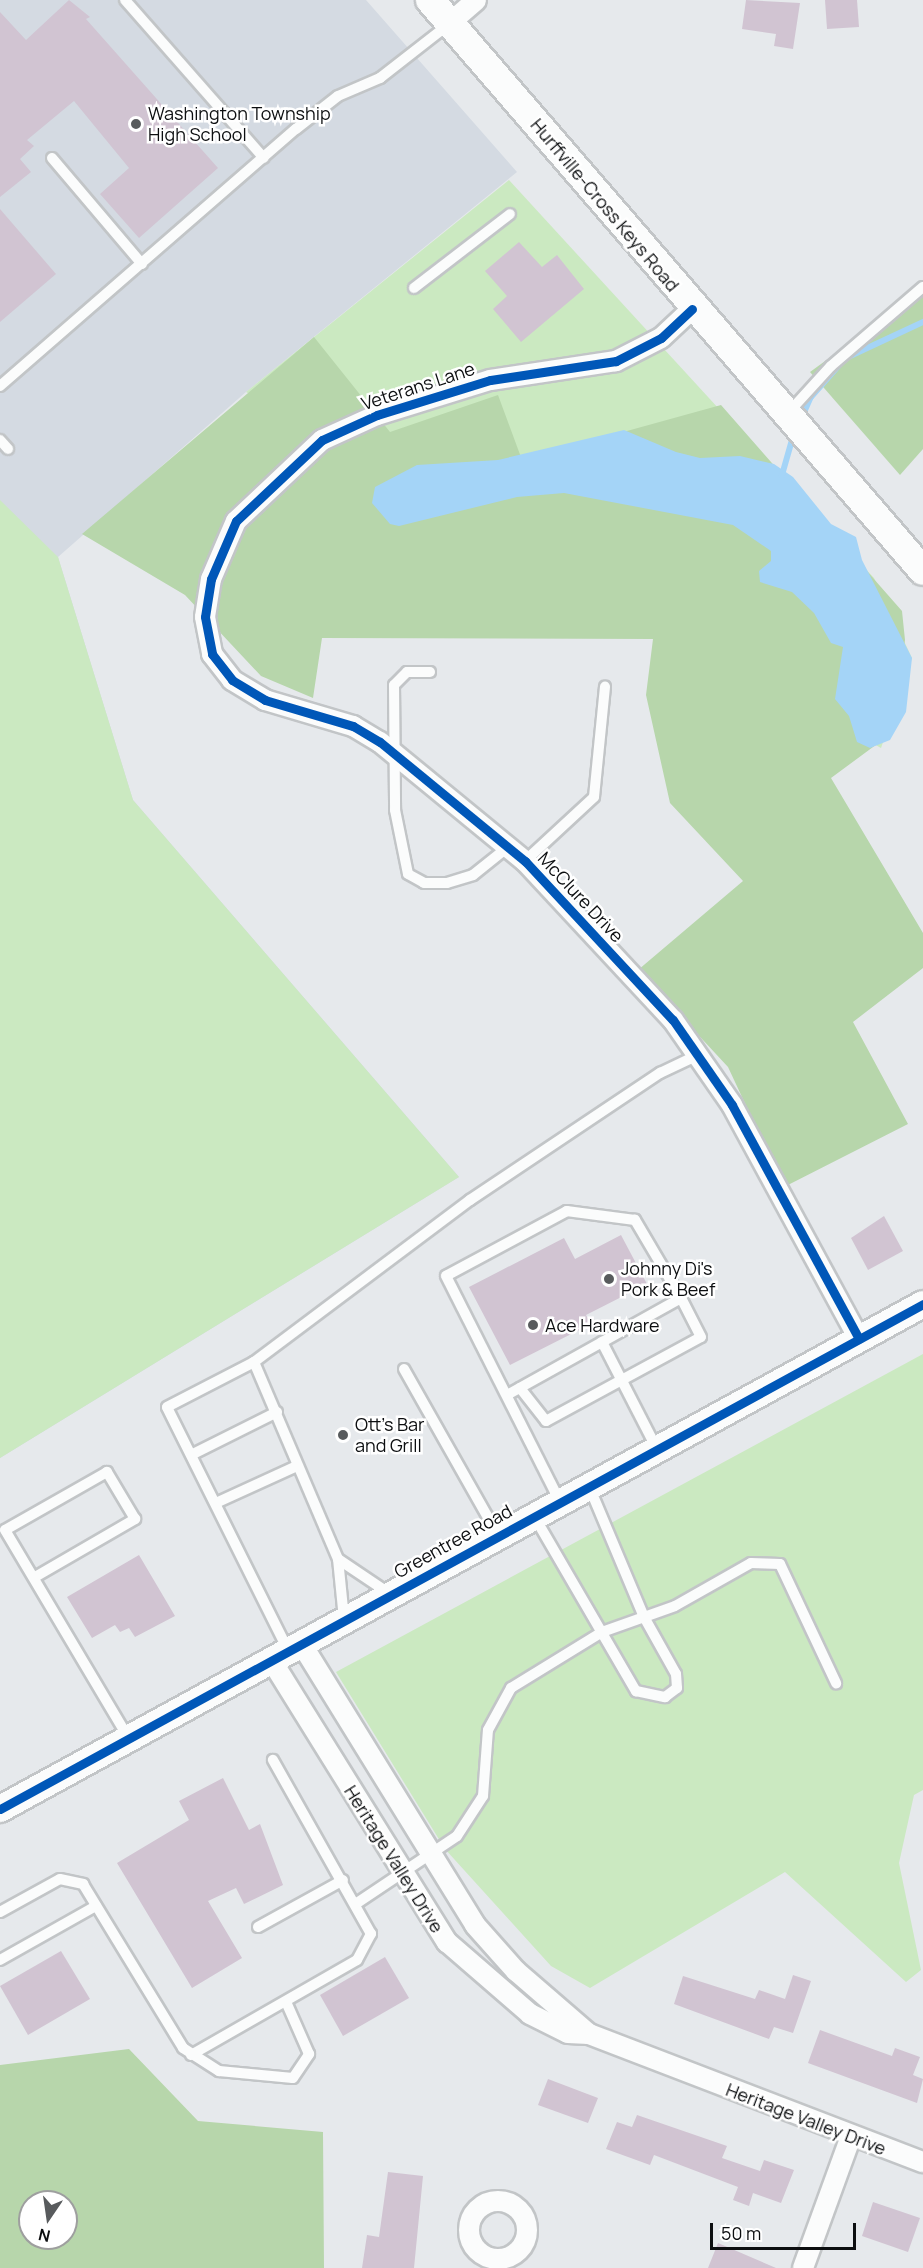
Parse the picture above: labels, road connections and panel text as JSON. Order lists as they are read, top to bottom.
{
  "streets": {
    "main road": ["Hurffville-Cross Keys Road"],
    "street": [
      "Veterans Lane",
      "McClure Drive",
      "Greentree Road",
      "Heritage Valley Drive"
    ]
  },
  "crossings": [
    ["Hurffville-Cross Keys Road", "Veterans Lane"],
    ["Veterans Lane", "McClure Drive"],
    ["McClure Drive", "Greentree Road"],
    ["Greentree Road", "Heritage Valley Drive"]
  ],
  "places": [
    "Washington Township High School",
    "Johnny Di's Pork & Beef",
    "Ace Hardware",
    "Ott's Bar and Grill"
  ],
  "scale_bar": "50 m",
  "north": "bottom"
}
